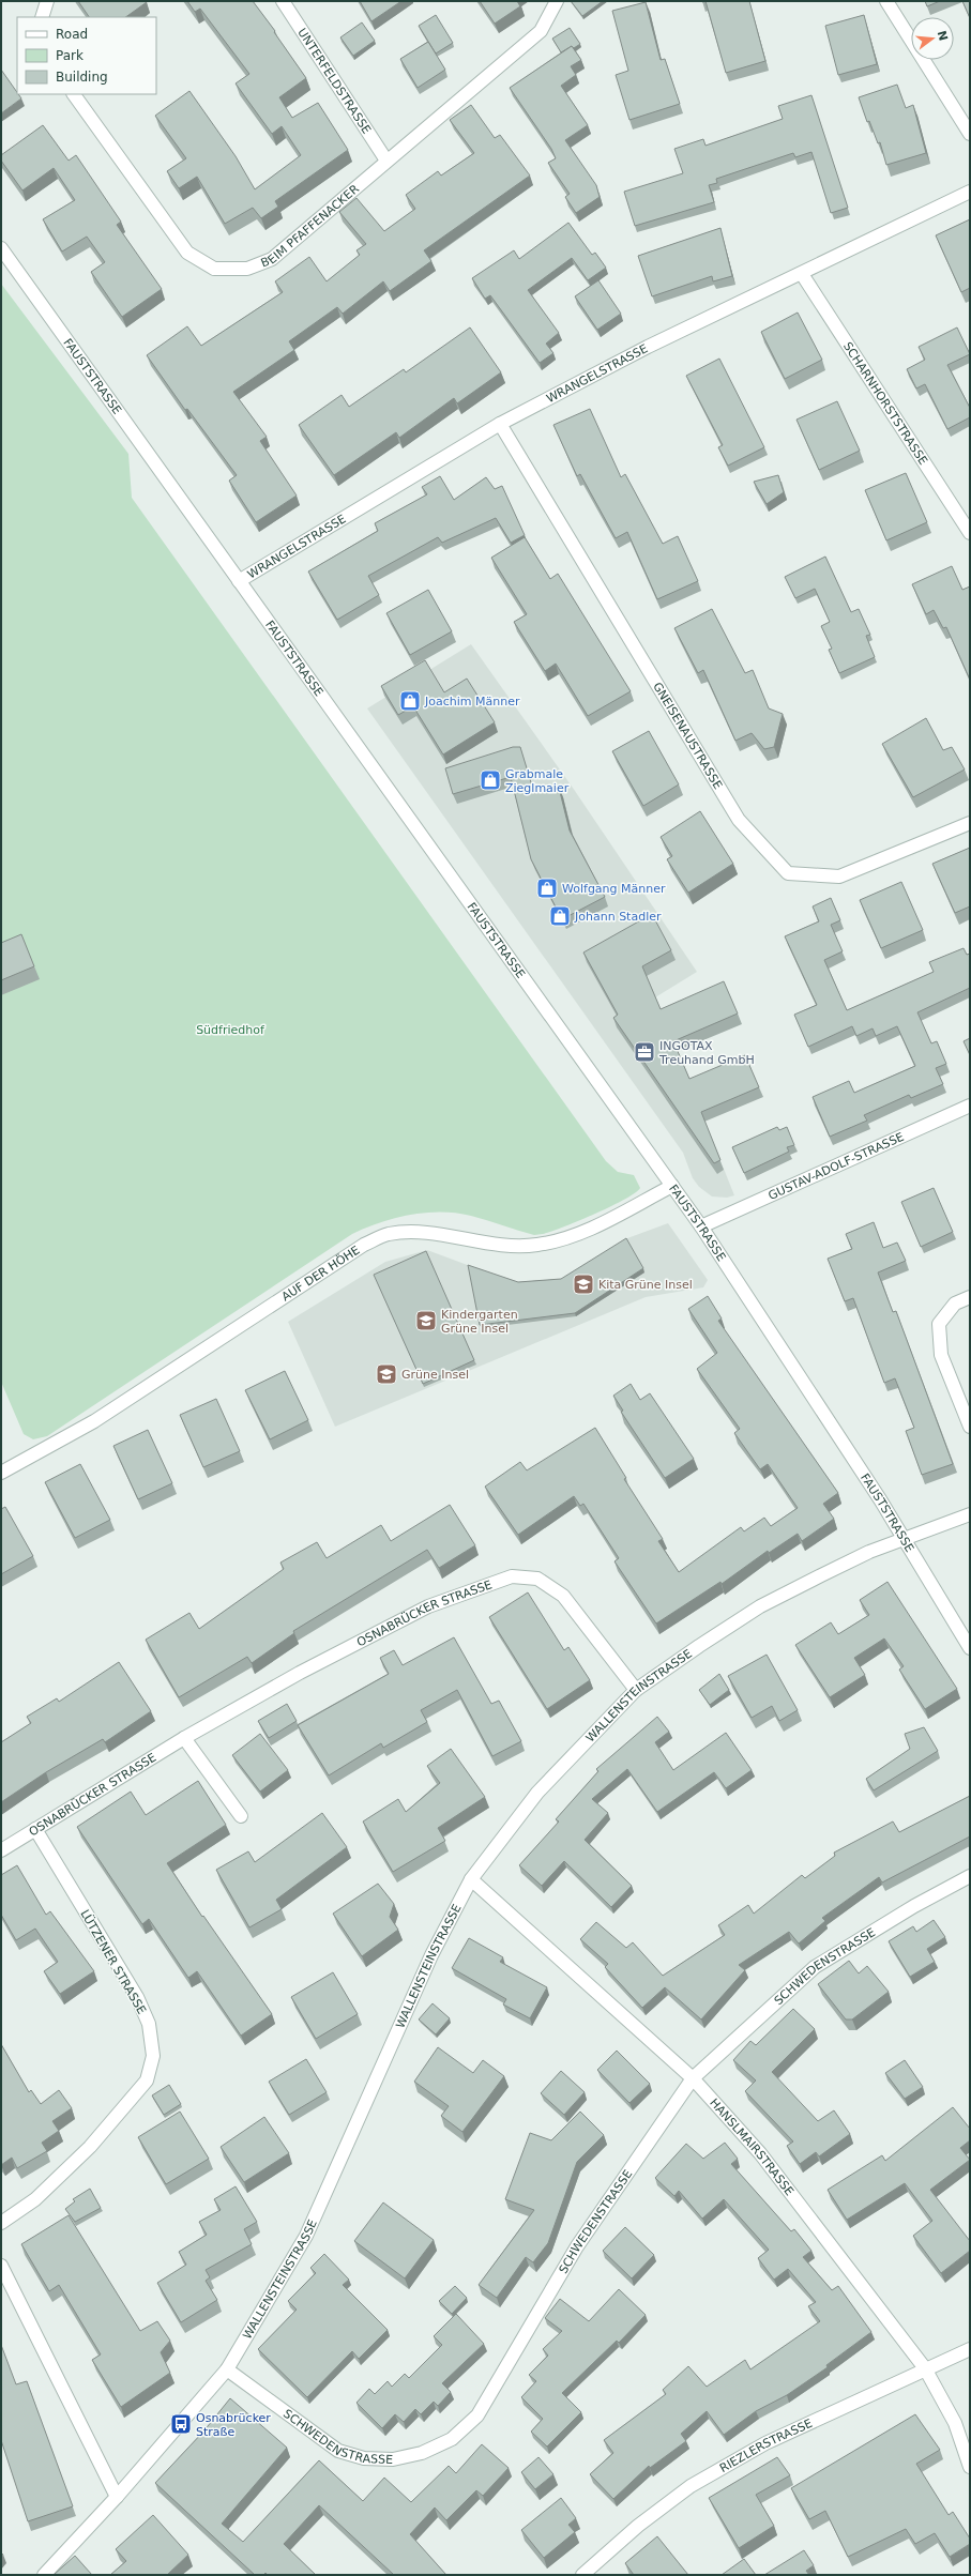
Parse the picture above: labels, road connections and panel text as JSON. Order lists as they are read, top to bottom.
{
  "streets": {
    "street": [
      "UNTERFELDSTRASSE",
      "BEIM PFAFFENACKER",
      "WRANGELSTRASSE",
      "FAUSTSTRASSE",
      "SCHARNHORSTSTRASSE",
      "GNEISENAUSTRASSE",
      "GUSTAV-ADOLF-STRASSE",
      "AUF DER HÖHE",
      "OSNABRÜCKER STRASSE",
      "WALLENSTEINSTRASSE",
      "LÜTZENER STRASSE",
      "SCHWEDENSTRASSE",
      "HANSLMAIRSTRASSE",
      "RIEZLERSTRASSE"
    ]
  },
  "crossings": [
    ["UNTERFELDSTRASSE", "BEIM PFAFFENACKER"],
    ["WRANGELSTRASSE", "FAUSTSTRASSE"],
    ["WRANGELSTRASSE", "SCHARNHORSTSTRASSE"],
    ["WRANGELSTRASSE", "GNEISENAUSTRASSE"],
    ["FAUSTSTRASSE", "GUSTAV-ADOLF-STRASSE"],
    ["FAUSTSTRASSE", "AUF DER HÖHE"],
    ["FAUSTSTRASSE", "WALLENSTEINSTRASSE"],
    ["OSNABRÜCKER STRASSE", "WALLENSTEINSTRASSE"],
    ["OSNABRÜCKER STRASSE", "LÜTZENER STRASSE"],
    ["WALLENSTEINSTRASSE", "SCHWEDENSTRASSE"],
    ["WALLENSTEINSTRASSE", "HANSLMAIRSTRASSE"],
    ["SCHWEDENSTRASSE", "HANSLMAIRSTRASSE"],
    ["HANSLMAIRSTRASSE", "RIEZLERSTRASSE"]
  ],
  "parks": ["Südfriedhof"],
  "places": {
    "shop": [
      "Joachim Männer",
      "Grabmale Zieglmaier",
      "Wolfgang Männer",
      "Johann Stadler"
    ],
    "office": ["INGOTAX Treuhand GmbH"],
    "school or university": ["Kita Grüne Insel", "Kindergarten Grüne Insel", "Grüne Insel"],
    "bus stop": ["Osnabrücker Straße"]
  },
  "legend": ["Road", "Park", "Building"],
  "north": "right"
}
